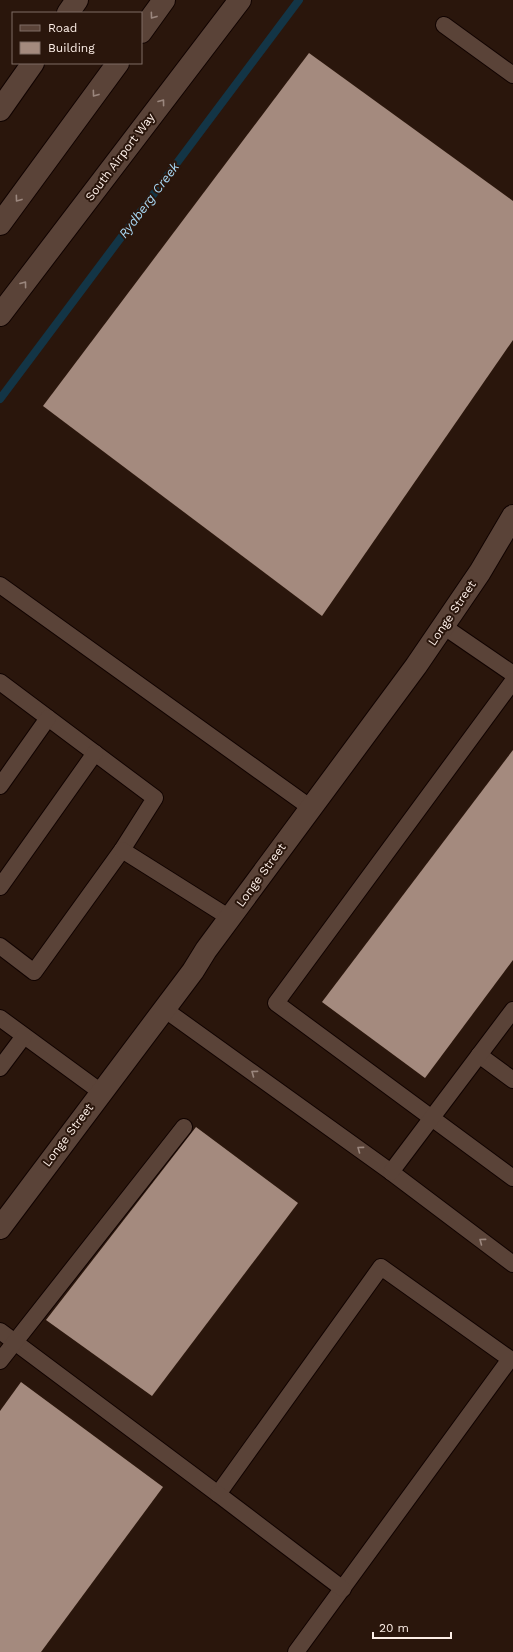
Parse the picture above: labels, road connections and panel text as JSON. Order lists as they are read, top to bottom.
{
  "streets": {
    "street": ["South Airport Way", "Longe Street"]
  },
  "water": ["Rydberg Creek"],
  "legend": ["Road", "Building"],
  "scale_bar": "20 m"
}
